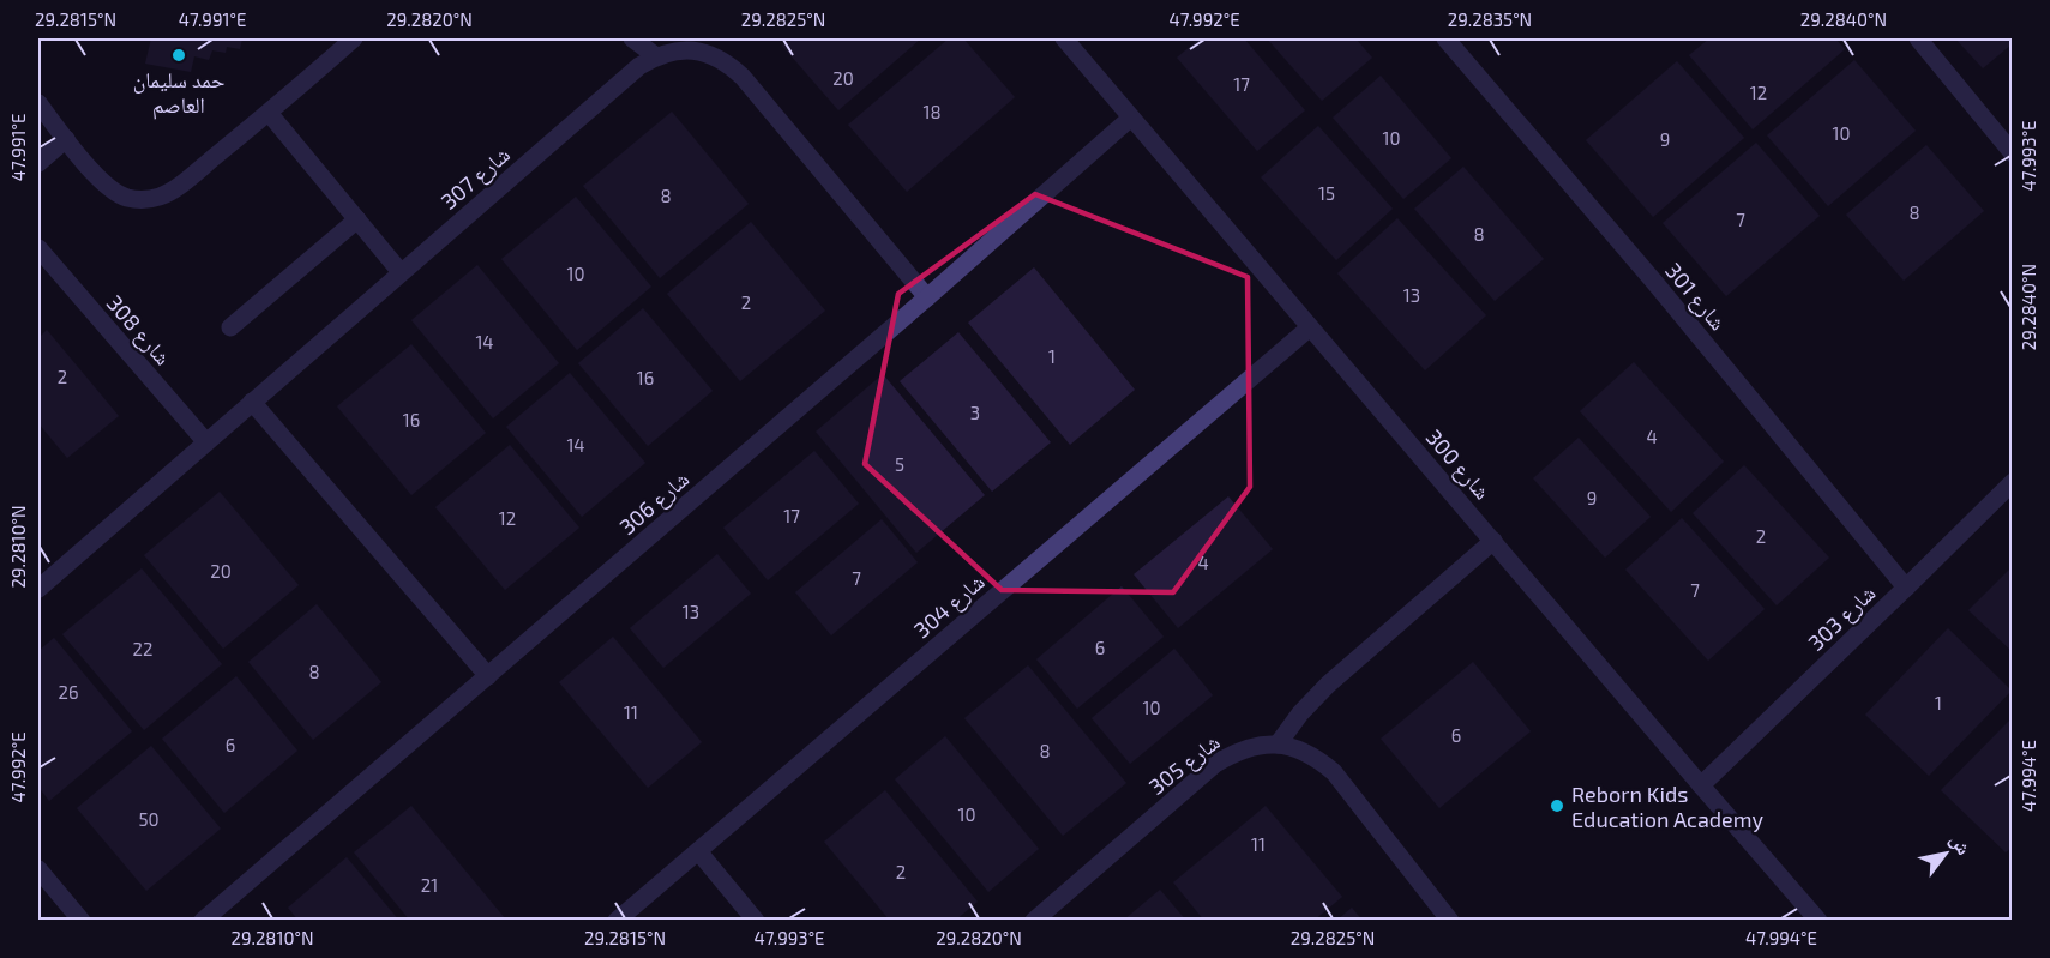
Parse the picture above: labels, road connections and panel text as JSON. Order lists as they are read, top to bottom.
{
  "streets": {
    "street": [
      "شارع 307",
      "شارع 301",
      "شارع 308",
      "شارع 300",
      "شارع 306",
      "شارع 304",
      "شارع 303",
      "شارع 305"
    ]
  },
  "crossings": [
    ["شارع 307", "شارع 308"],
    ["شارع 307", "شارع 306"],
    ["شارع 301", "شارع 303"],
    ["شارع 300", "شارع 306"],
    ["شارع 300", "شارع 304"],
    ["شارع 300", "شارع 303"]
  ],
  "places": ["حمد سليمان العاصم", "Reborn Kids Education Academy"],
  "house_numbers": [
    "20",
    "17",
    "12",
    "18",
    "10",
    "10",
    "9",
    "15",
    "8",
    "8",
    "7",
    "8",
    "10",
    "13",
    "2",
    "14",
    "1",
    "2",
    "16",
    "3",
    "16",
    "4",
    "14",
    "5",
    "9",
    "17",
    "12",
    "2",
    "4",
    "20",
    "7",
    "7",
    "13",
    "6",
    "22",
    "8",
    "26",
    "1",
    "10",
    "11",
    "6",
    "6",
    "8",
    "10",
    "50",
    "11",
    "2",
    "21"
  ],
  "north": "top right",
  "coordinates": [
    "29.2815°N",
    "47.991°E",
    "29.2820°N",
    "29.2825°N",
    "47.992°E",
    "29.2835°N",
    "29.2840°N",
    "47.993°E",
    "29.2810°N",
    "47.994°E"
  ]
}
